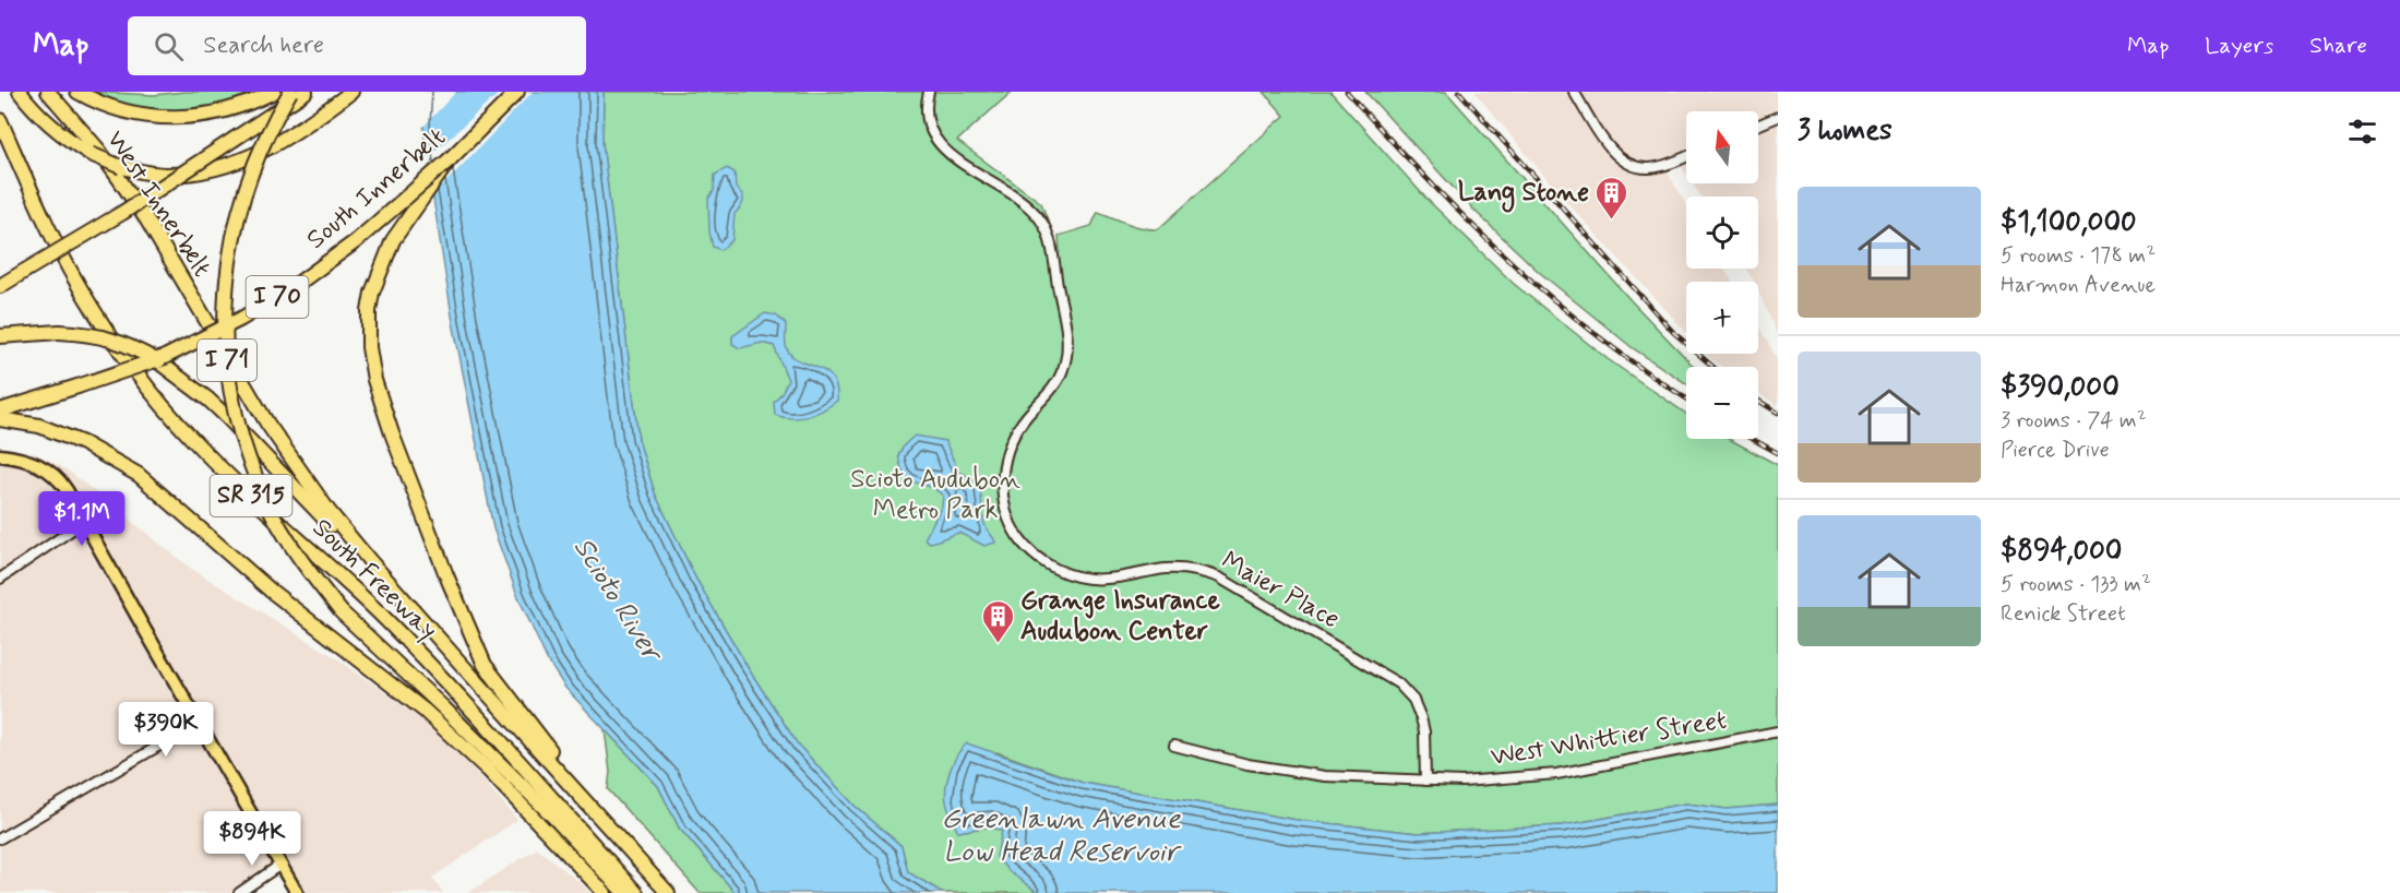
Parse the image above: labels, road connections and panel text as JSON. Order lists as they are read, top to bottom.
{
  "streets": {
    "highway": [
      "South Innerbelt",
      "West Innerbelt",
      "I 70",
      "I 71",
      "SR 315",
      "South Freeway"
    ],
    "street": ["Maier Place", "West Whittier Street"]
  },
  "crossings": [
    ["West Innerbelt", "South Freeway"],
    ["Maier Place", "West Whittier Street"]
  ],
  "water": ["Scioto River", "Greenlawn Avenue Low Head Reservoir"],
  "parks": ["Scioto Audubon Metro Park"],
  "places": {
    "building": ["Lang Stone", "Grange Insurance Audubon Center"]
  },
  "north": "top",
  "page": {
    "header": "Map",
    "search": "Search here",
    "nav": ["Map", "Layers", "Share"],
    "heading": "3 homes",
    "map_buttons": ["+", "−"],
    "list": [
      {
        "name": "$1,100,000",
        "note": "5 rooms · 178 m² · Harmon Avenue"
      },
      {
        "name": "$390,000",
        "note": "3 rooms · 74 m² · Pierce Drive"
      },
      {
        "name": "$894,000",
        "note": "5 rooms · 133 m² · Renick Street"
      }
    ],
    "price": ["$1.1M", "$390K", "$894K"]
  }
}
